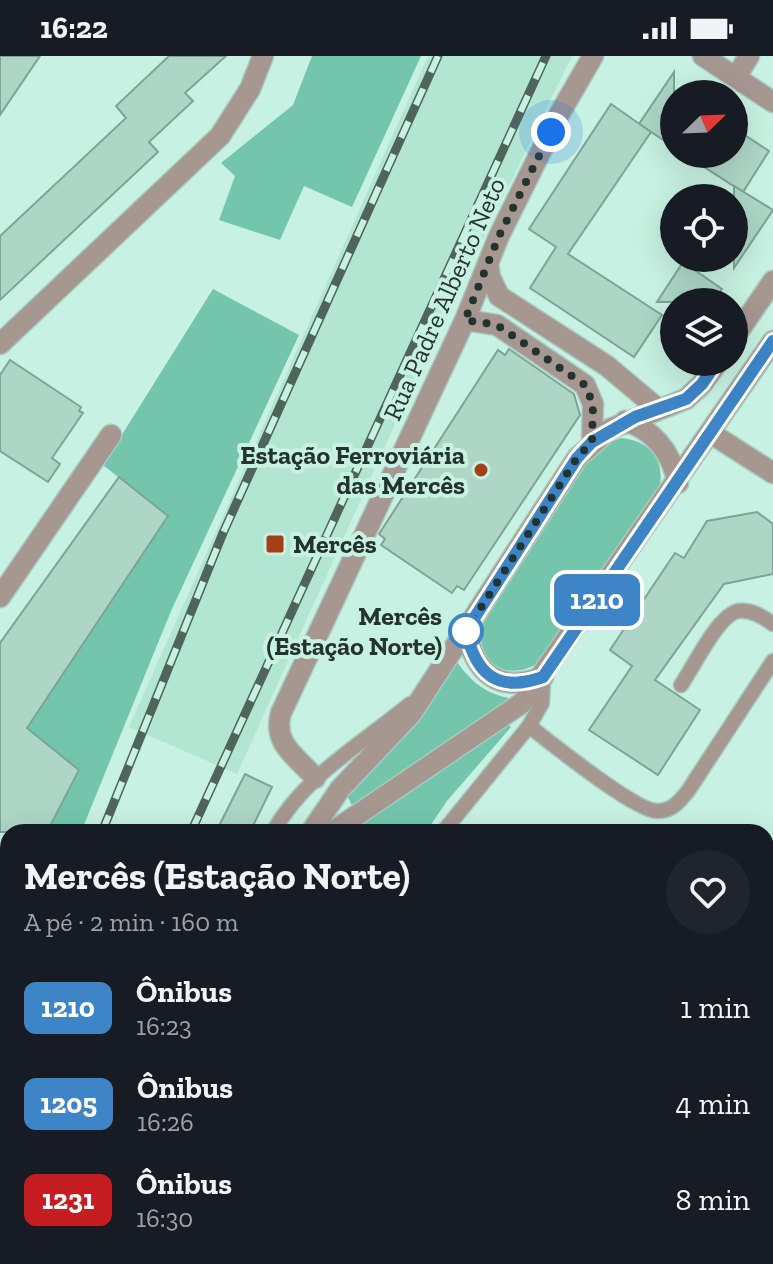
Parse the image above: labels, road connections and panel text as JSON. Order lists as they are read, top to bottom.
{
  "streets": {
    "street": ["Rua Padre Alberto Neto"]
  },
  "places": {
    "other": ["Estação Ferroviária das Mercês", "Mercês (Estação Norte)"],
    "transit": ["Mercês"]
  },
  "lines": ["bus line 1210"],
  "north": "top right",
  "page": {
    "status": "16:22",
    "on_map": "1210",
    "heading": ["Mercês (Estação Norte)", "A pé · 2 min · 160 m"],
    "list": [
      {
        "mark": "1210",
        "name": "Ônibus",
        "note": "16:23",
        "value": "1 min"
      },
      {
        "mark": "1205",
        "name": "Ônibus",
        "note": "16:26",
        "value": "4 min"
      },
      {
        "mark": "1231",
        "name": "Ônibus",
        "note": "16:30",
        "value": "8 min"
      }
    ]
  }
}
